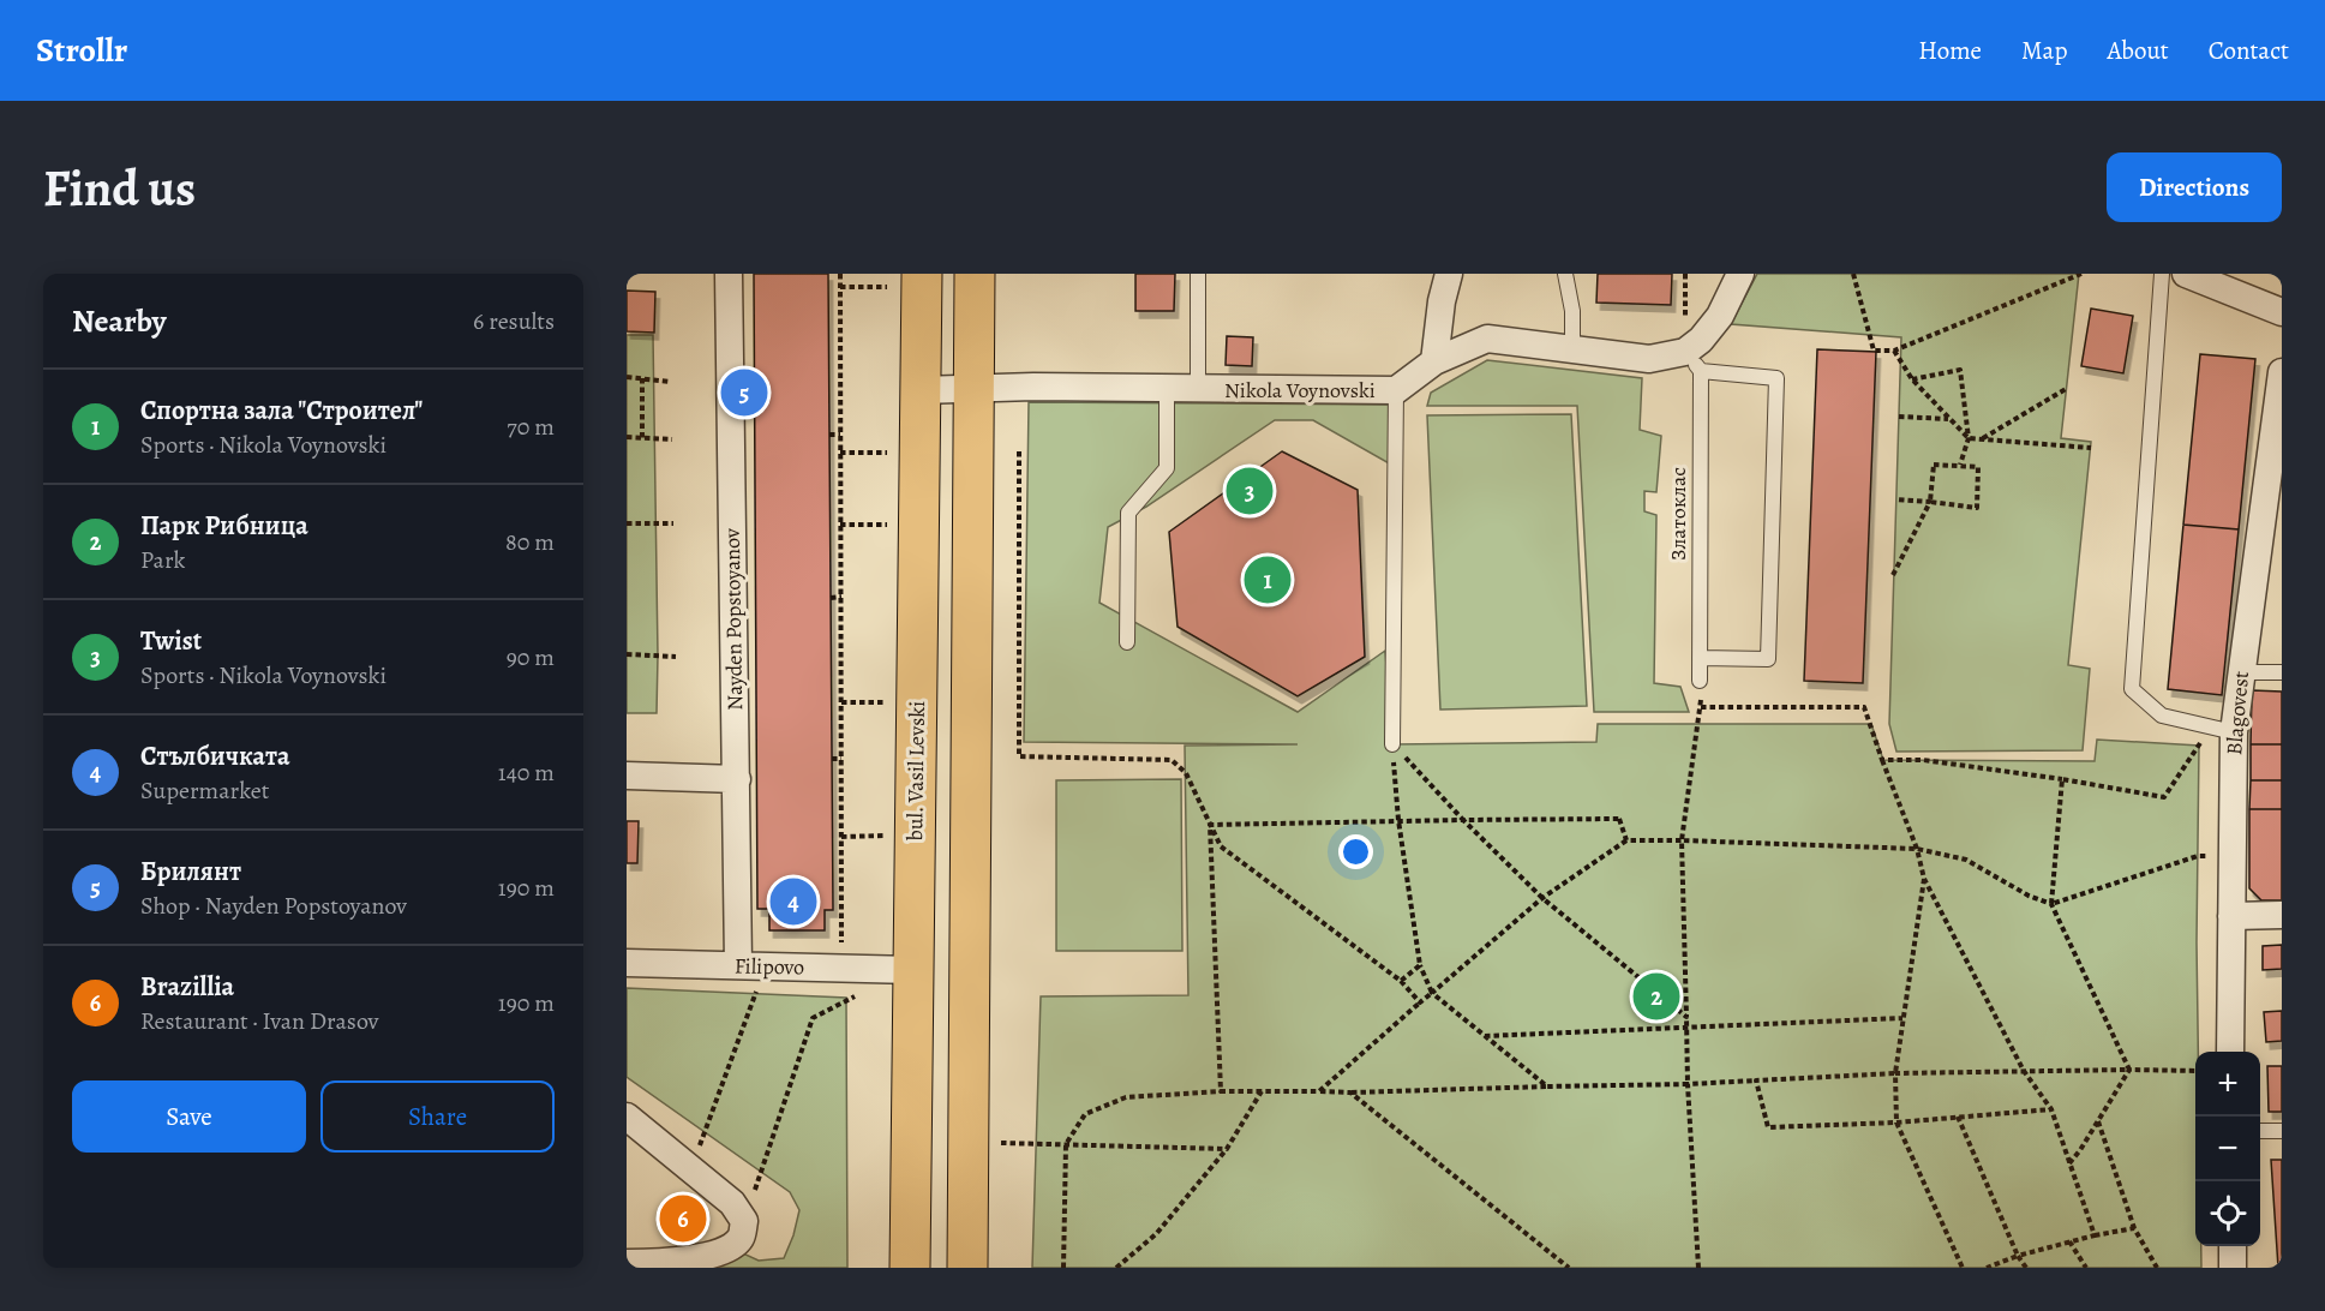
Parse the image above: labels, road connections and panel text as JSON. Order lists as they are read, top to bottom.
{
  "streets": {
    "main road": ["bul. Vasil Levski"],
    "street": [
      "Nikola Voynovski",
      "Nayden Popstoyanov",
      "Blagovest",
      "Filipovo"
    ],
    "lane": ["Златоклас"]
  },
  "crossings": [
    ["Nikola Voynovski", "Златоклас"],
    ["Nikola Voynovski", "bul. Vasil Levski"],
    ["Nayden Popstoyanov", "Filipovo"],
    ["bul. Vasil Levski", "Filipovo"]
  ],
  "page": {
    "header": "Strollr",
    "nav": [
      "Home",
      "Map",
      "About",
      "Contact"
    ],
    "buttons": [
      "Directions",
      ["Save", "Share"]
    ],
    "title": "Find us",
    "heading": ["Nearby", "6 results"],
    "pins": [
      "5",
      "3",
      "1",
      "4",
      "2",
      "6"
    ],
    "list": [
      {
        "mark": "1",
        "name": "Спортна зала \"Строител\"",
        "note": "Sports · Nikola Voynovski",
        "value": "70 m"
      },
      {
        "mark": "2",
        "name": "Парк Рибница",
        "note": "Park",
        "value": "80 m"
      },
      {
        "mark": "3",
        "name": "Twist",
        "note": "Sports · Nikola Voynovski",
        "value": "90 m"
      },
      {
        "mark": "4",
        "name": "Стълбичката",
        "note": "Supermarket",
        "value": "140 m"
      },
      {
        "mark": "5",
        "name": "Брилянт",
        "note": "Shop · Nayden Popstoyanov",
        "value": "190 m"
      },
      {
        "mark": "6",
        "name": "Brazillia",
        "note": "Restaurant · Ivan Drasov",
        "value": "190 m"
      }
    ],
    "map_buttons": ["+", "−"]
  }
}
